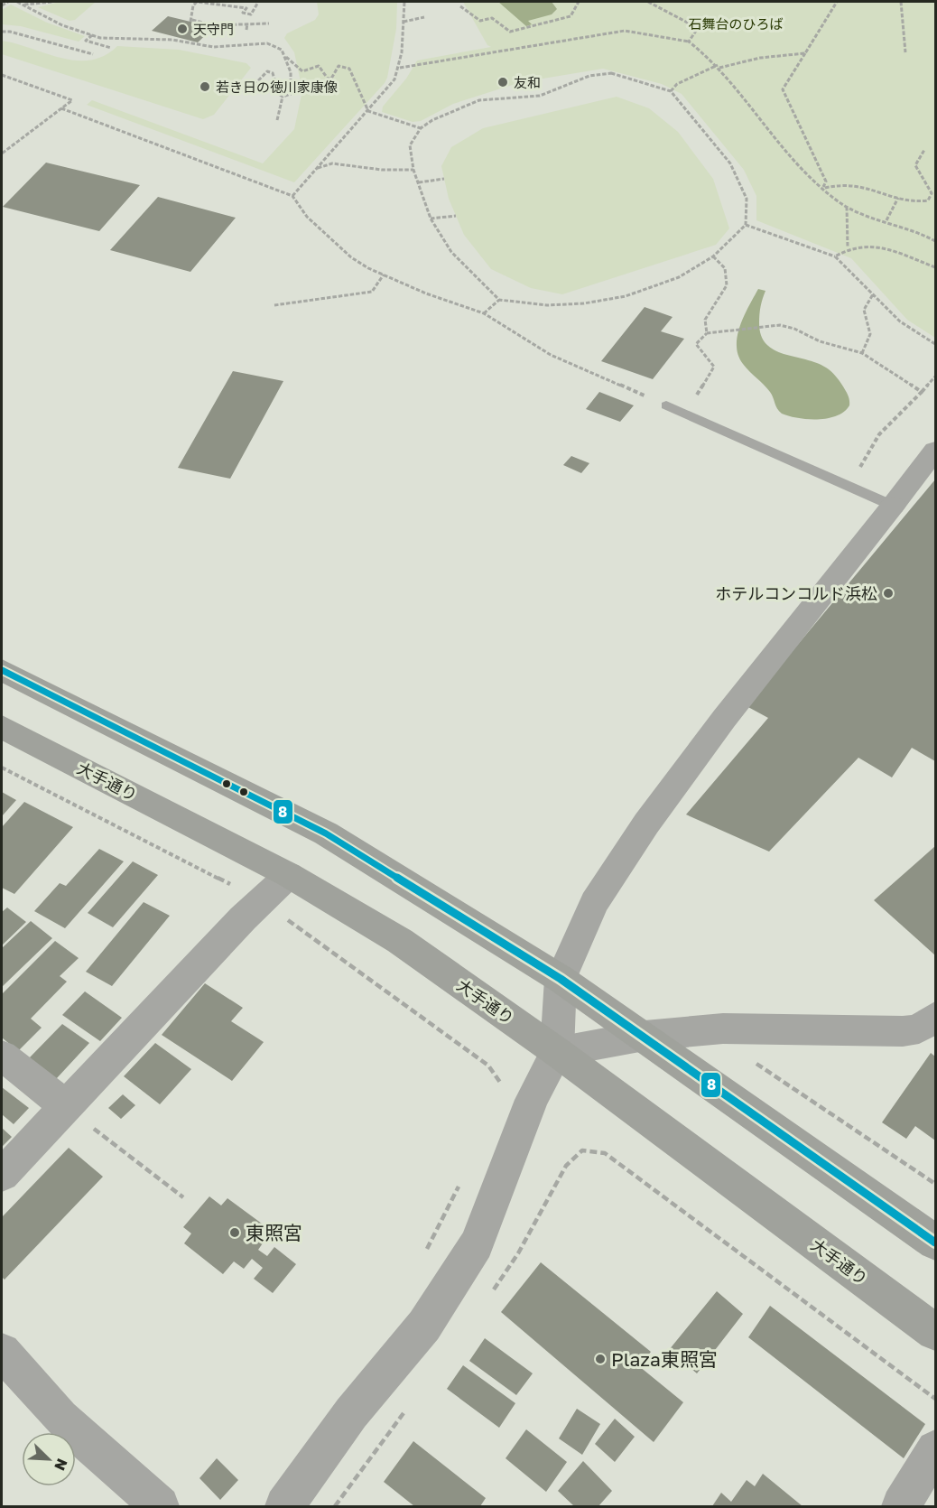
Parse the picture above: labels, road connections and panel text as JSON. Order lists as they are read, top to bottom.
{
  "streets": {
    "highway": ["大手通り"]
  },
  "parks": ["石舞台のひろば"],
  "places": [
    "天守門",
    "友和",
    "若き日の徳川家康像",
    "ホテルコンコルド浜松",
    "東照宮",
    "Plaza東照宮"
  ],
  "lines": ["transit line 8"],
  "north": "bottom right"
}
